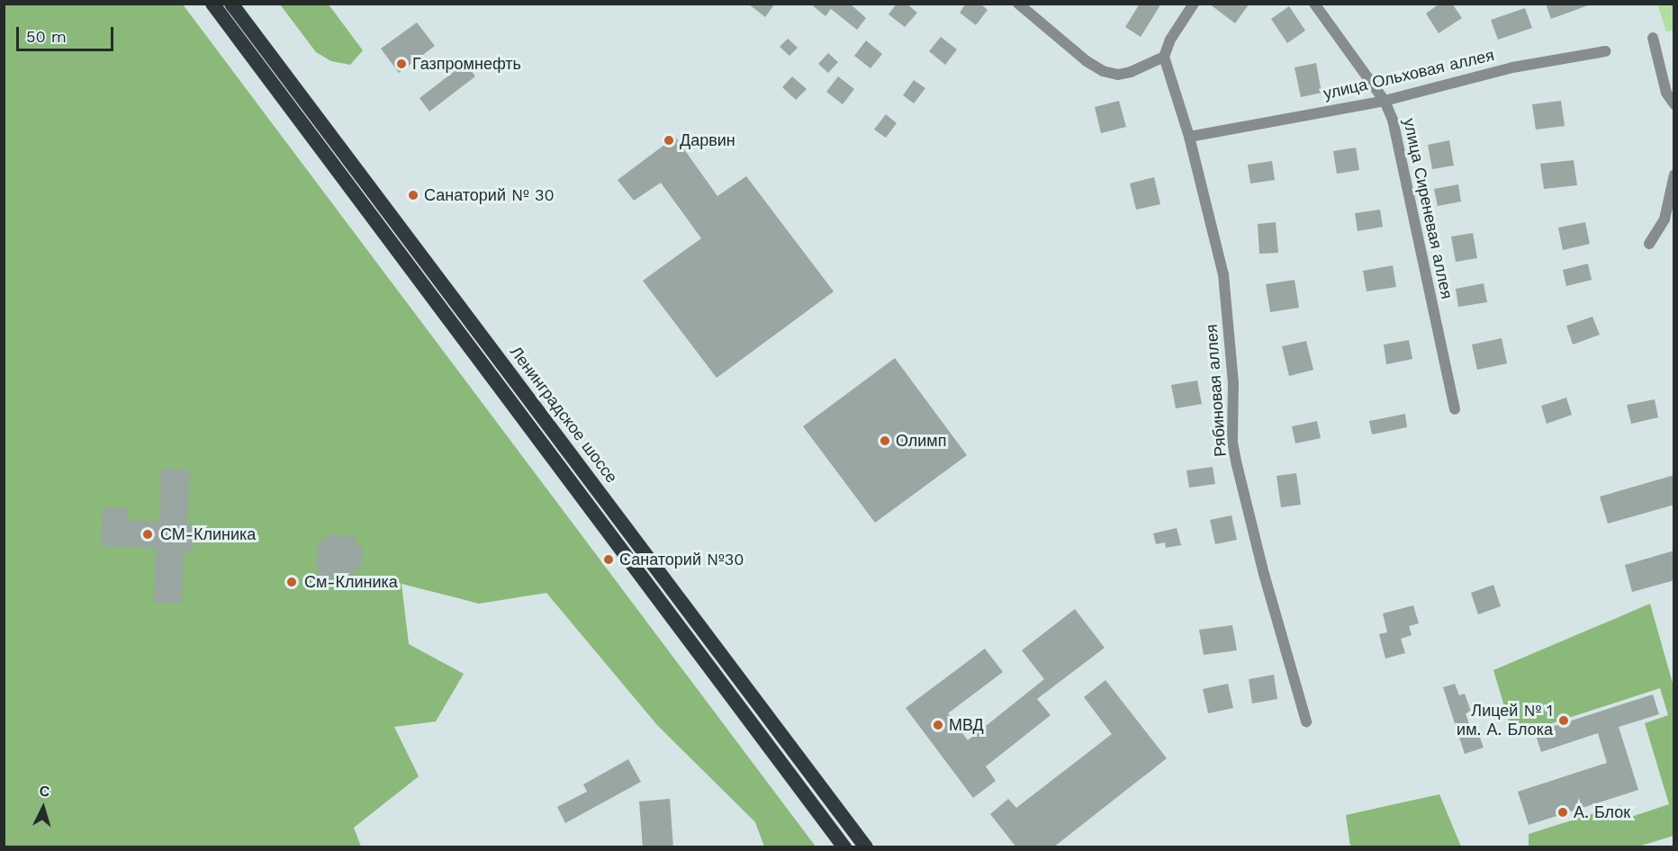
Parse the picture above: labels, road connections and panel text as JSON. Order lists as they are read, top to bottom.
{
  "streets": {
    "highway": ["Ленинградское шоссе"],
    "street": ["улица Ольховая аллея", "улица Сиреневая аллея", "Рябиновая аллея"]
  },
  "crossings": [
    ["улица Ольховая аллея", "улица Сиреневая аллея"],
    ["улица Ольховая аллея", "Рябиновая аллея"]
  ],
  "places": [
    "Газпромнефть",
    "Дарвин",
    "Санаторий № 30",
    "Олимп",
    "СМ-Клиника",
    "Санаторий №30",
    "См-Клиника",
    "Лицей № 1 им. А. Блока",
    "МВД",
    "А. Блок"
  ],
  "scale_bar": "50 m",
  "north": "top"
}
